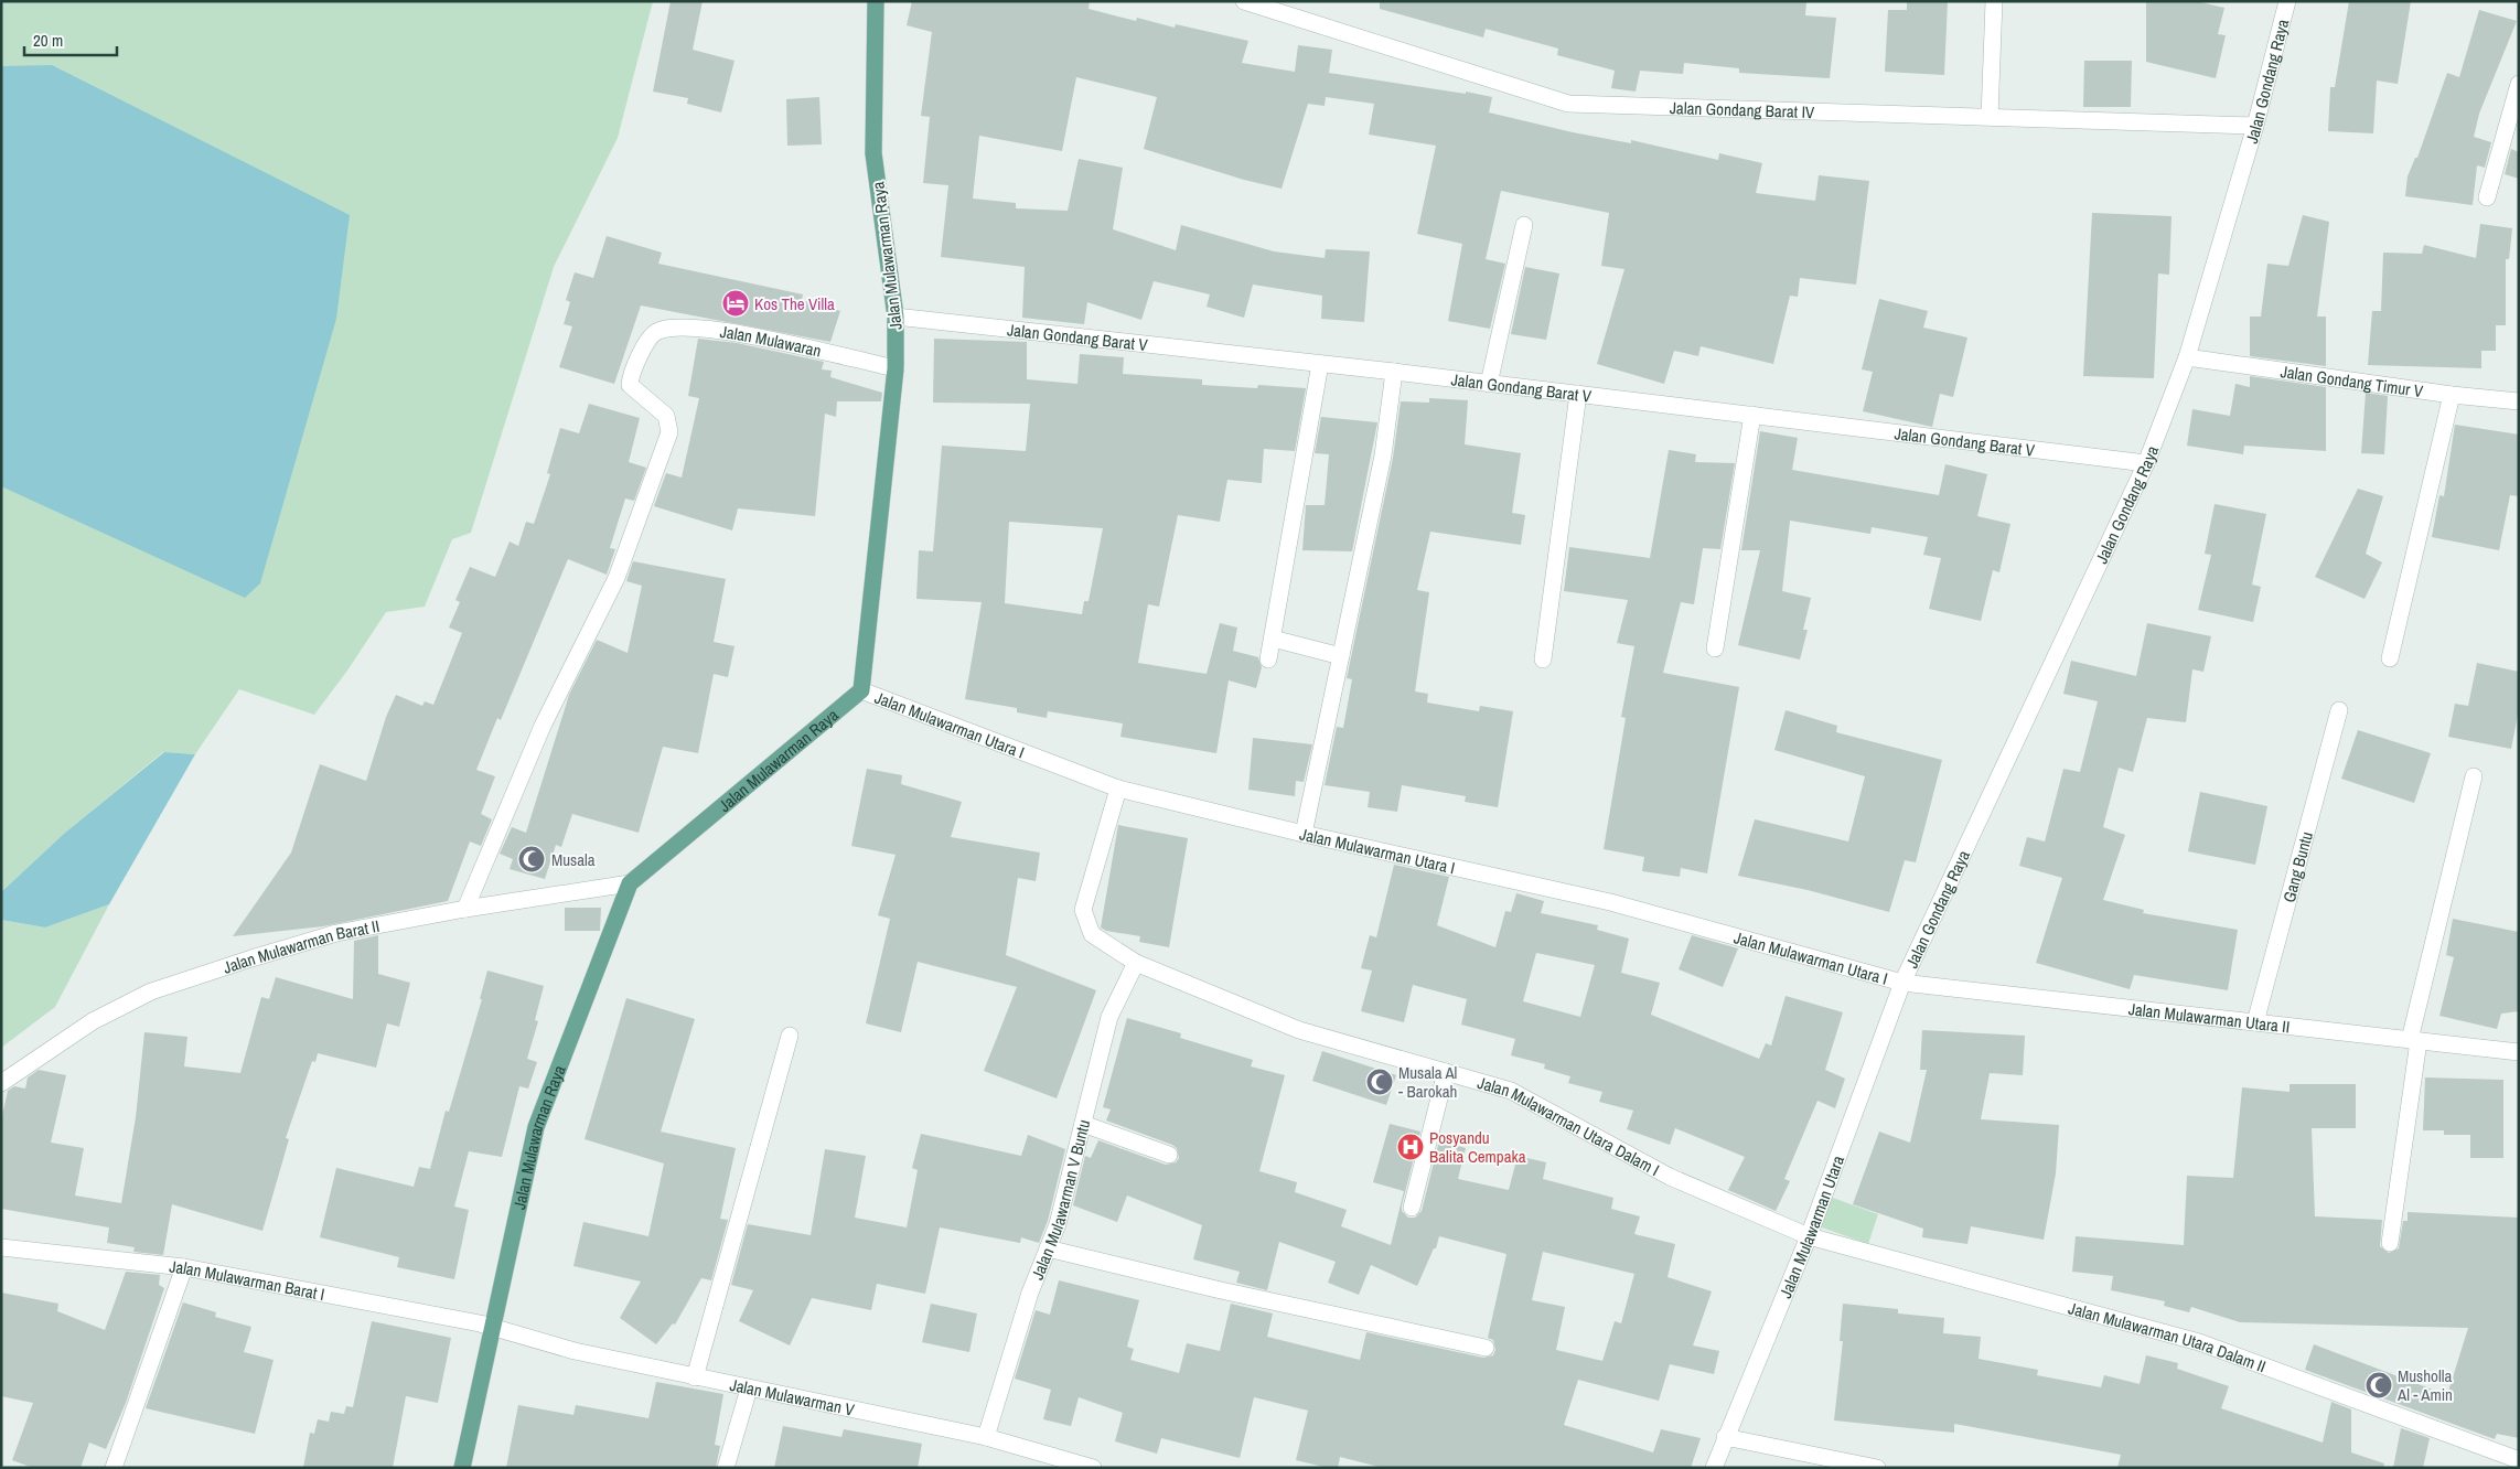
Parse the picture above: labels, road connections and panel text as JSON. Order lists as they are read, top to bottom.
{
  "streets": {
    "main road": ["Jalan Mulawarman Raya"],
    "street": [
      "Jalan Gondang Raya",
      "Jalan Gondang Barat IV",
      "Jalan Gondang Barat V",
      "Jalan Mulawaran",
      "Jalan Gondang Timur V",
      "Jalan Mulawarman Utara I",
      "Gang Buntu",
      "Jalan Mulawarman Barat II",
      "Jalan Mulawarman Utara II",
      "Jalan Mulawarman Utara Dalam I",
      "Jalan Mulawarman V Buntu",
      "Jalan Mulawarman Utara",
      "Jalan Mulawarman Barat I",
      "Jalan Mulawarman Utara Dalam II",
      "Jalan Mulawarman V"
    ]
  },
  "crossings": [
    ["Jalan Gondang Raya", "Jalan Gondang Barat IV"],
    ["Jalan Gondang Raya", "Jalan Gondang Barat V"],
    ["Jalan Gondang Raya", "Jalan Gondang Timur V"],
    ["Jalan Gondang Raya", "Jalan Mulawarman Utara I"],
    ["Jalan Gondang Raya", "Jalan Mulawarman Utara II"],
    ["Jalan Gondang Raya", "Jalan Mulawarman Utara"],
    ["Jalan Mulawarman Raya", "Jalan Gondang Barat V"],
    ["Jalan Mulawarman Raya", "Jalan Mulawaran"],
    ["Jalan Mulawarman Raya", "Jalan Mulawarman Utara I"],
    ["Jalan Mulawarman Raya", "Jalan Mulawarman Barat II"],
    ["Jalan Mulawarman Raya", "Jalan Mulawarman Barat I"],
    ["Jalan Mulawarman Raya", "Jalan Mulawarman V"],
    ["Jalan Mulawaran", "Jalan Mulawarman Barat II"],
    ["Jalan Mulawarman Utara I", "Jalan Mulawarman Utara II"],
    ["Jalan Mulawarman Utara I", "Jalan Mulawarman Utara Dalam I"],
    ["Jalan Mulawarman Utara I", "Jalan Mulawarman Utara"],
    ["Gang Buntu", "Jalan Mulawarman Utara II"],
    ["Jalan Mulawarman Utara II", "Jalan Mulawarman Utara"],
    ["Jalan Mulawarman Utara Dalam I", "Jalan Mulawarman V Buntu"],
    ["Jalan Mulawarman Utara Dalam I", "Jalan Mulawarman Utara"],
    ["Jalan Mulawarman Utara Dalam I", "Jalan Mulawarman Utara Dalam II"],
    ["Jalan Mulawarman V Buntu", "Jalan Mulawarman V"],
    ["Jalan Mulawarman Utara", "Jalan Mulawarman Utara Dalam II"],
    ["Jalan Mulawarman Barat I", "Jalan Mulawarman V"]
  ],
  "places": {
    "hotel": ["Kos The Villa"],
    "mosque": ["Musala", "Musala Al - Barokah", "Musholla Al - Amin"],
    "hospital": ["Posyandu Balita Cempaka"]
  },
  "scale_bar": "20 m"
}
